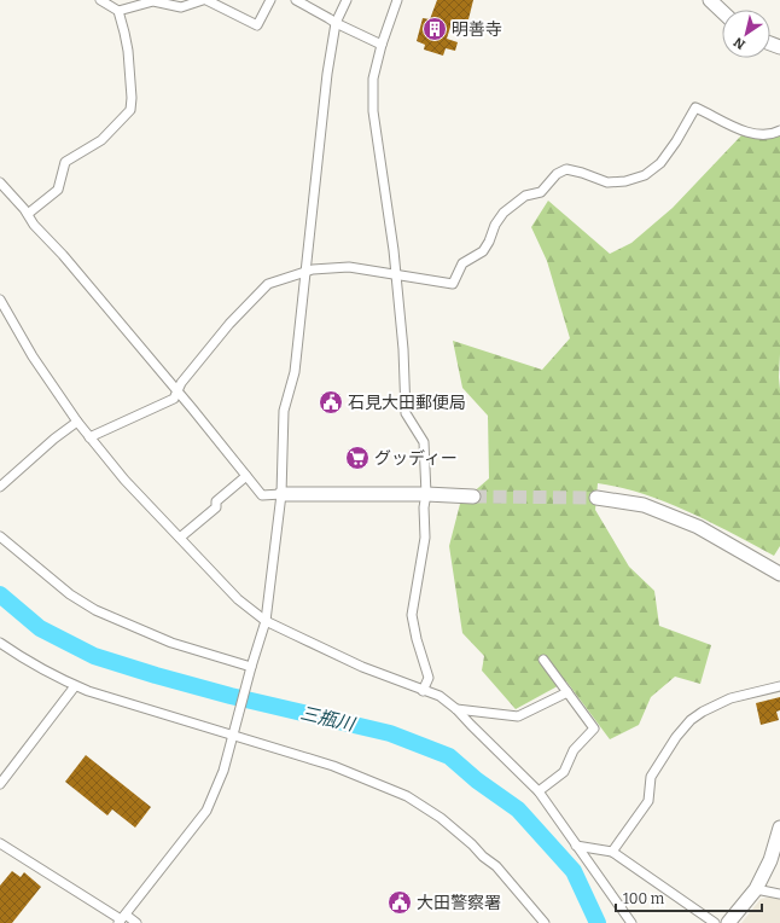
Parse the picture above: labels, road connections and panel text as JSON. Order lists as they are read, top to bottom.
{
  "water": ["三瓶川"],
  "places": {
    "building": ["明善寺"],
    "public building": ["石見大田郵便局", "大田警察署"],
    "supermarket": ["グッディー"]
  },
  "scale_bar": "100 m",
  "north": "bottom left"
}
